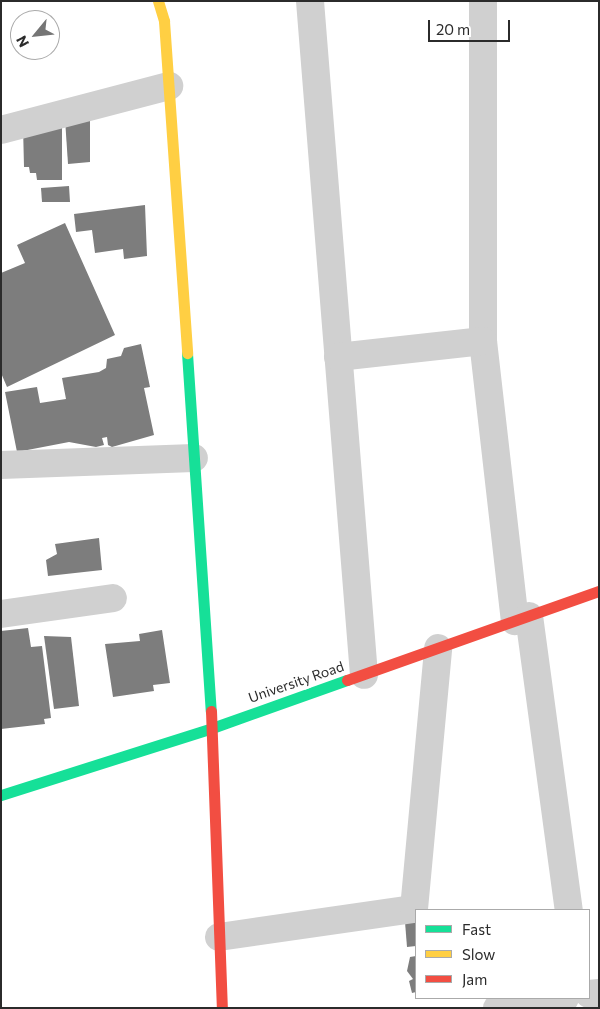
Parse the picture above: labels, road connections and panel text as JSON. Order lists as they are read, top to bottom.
{
  "streets": {
    "street": ["University Road"]
  },
  "legend": ["Fast", "Slow", "Jam"],
  "scale_bar": "20 m",
  "north": "bottom left"
}
